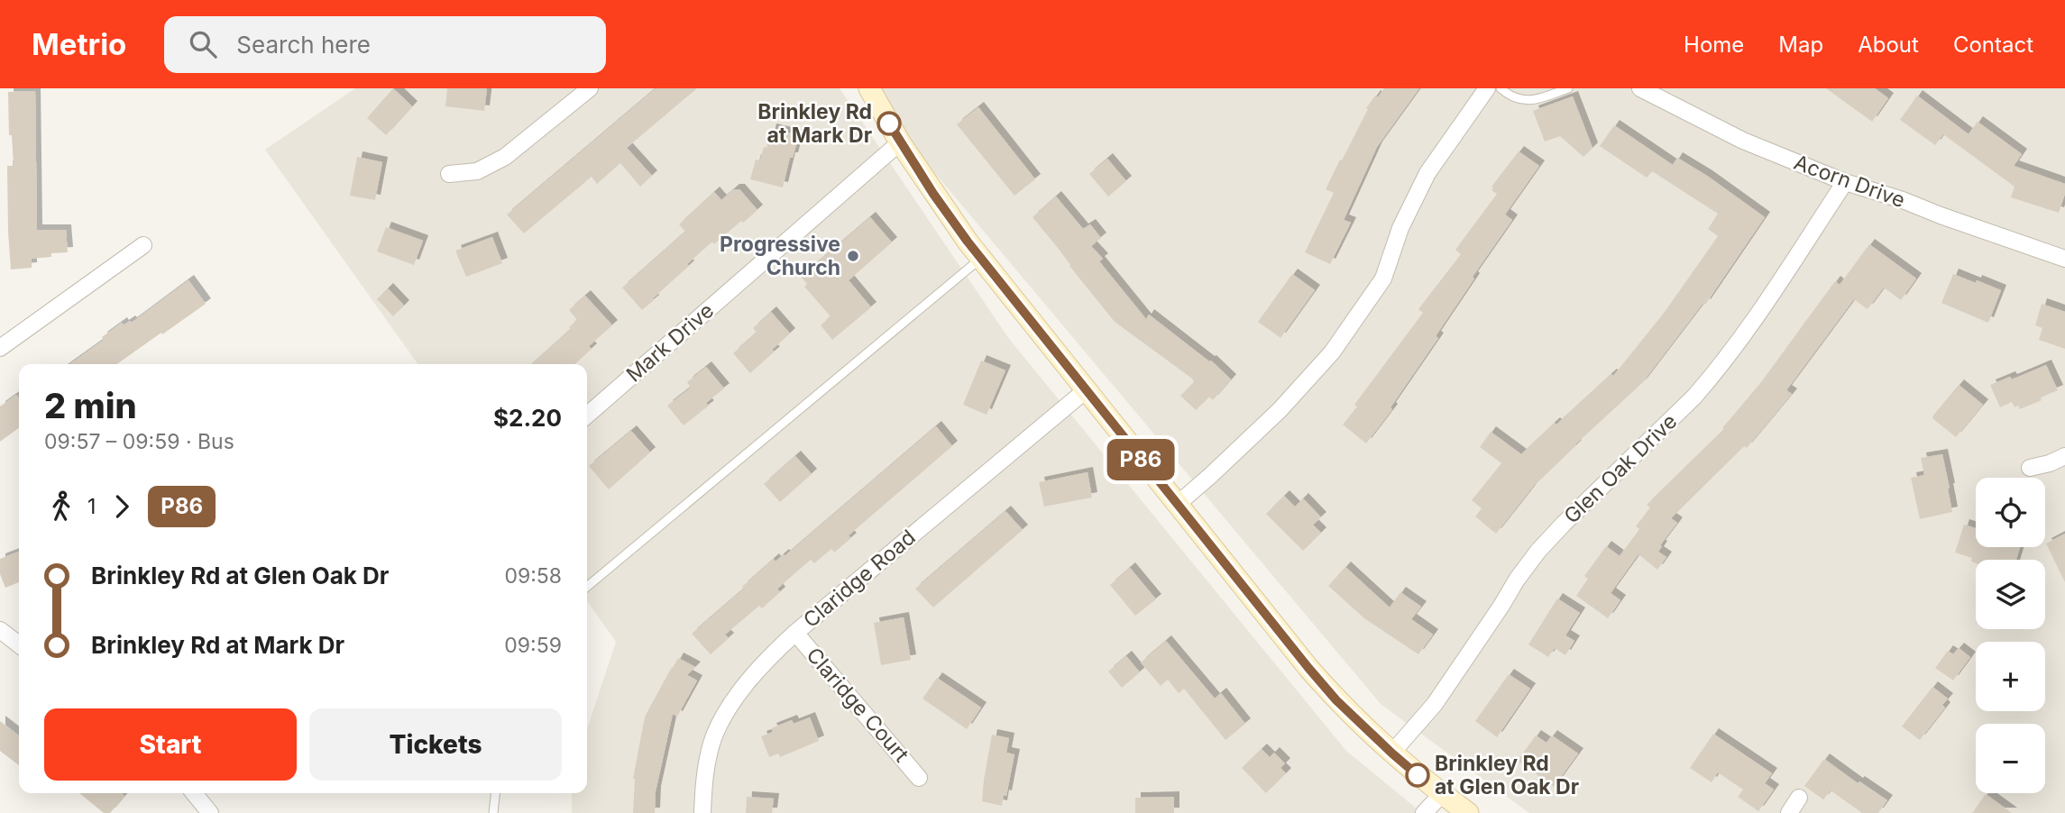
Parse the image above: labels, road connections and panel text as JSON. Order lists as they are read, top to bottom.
{
  "streets": {
    "street": [
      "Acorn Drive",
      "Mark Drive",
      "Glen Oak Drive",
      "Claridge Road",
      "Claridge Court"
    ]
  },
  "crossings": [
    ["Acorn Drive", "Glen Oak Drive"],
    ["Claridge Road", "Claridge Court"]
  ],
  "places": ["Brinkley Rd at Mark Dr", "Progressive Church", "Brinkley Rd at Glen Oak Dr"],
  "lines": ["bus line P86"],
  "page": {
    "header": "Metrio",
    "search": "Search here",
    "nav": [
      "Home",
      "Map",
      "About",
      "Contact"
    ],
    "on_map": "P86",
    "heading": ["2 min", "09:57 – 09:59 · Bus", "$2.20"],
    "legs": ["1", "P86"],
    "map_buttons": ["+", "−"],
    "list": [
      {
        "name": "Brinkley Rd at Glen Oak Dr",
        "value": "09:58"
      },
      {
        "name": "Brinkley Rd at Mark Dr",
        "value": "09:59"
      }
    ],
    "buttons": ["Start", "Tickets"]
  }
}
